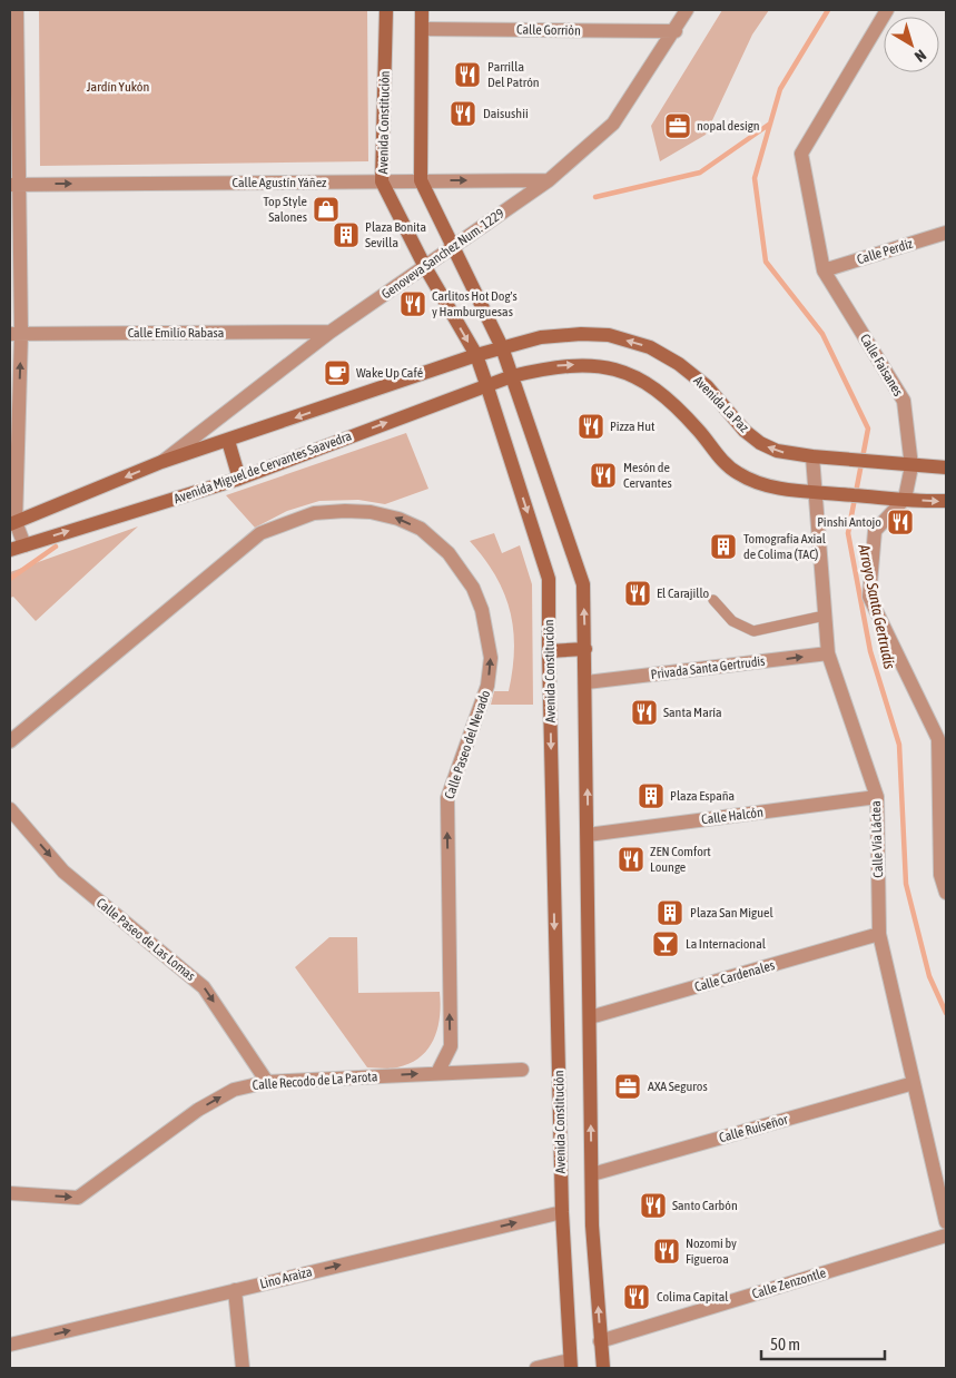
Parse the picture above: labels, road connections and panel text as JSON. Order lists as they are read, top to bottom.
{
  "streets": {
    "street": [
      "Calle Gorrión",
      "Avenida Constitución",
      "Calle Agustín Yáñez",
      "Calle Perdiz",
      "Genoveva Sanchez Num. 1229",
      "Calle Emilio Rabasa",
      "Calle Faisanes",
      "Avenida La Paz",
      "Avenida Miguel de Cervantes Saavedra",
      "Privada Santa Gertrudis",
      "Calle Paseo del Nevado",
      "Calle Halcón",
      "Calle Vía Láctea",
      "Calle Paseo de Las Lomas",
      "Calle Cardenales",
      "Calle Recodo de La Parota",
      "Calle Ruiseñor",
      "Lino Araiza",
      "Calle Zenzontle"
    ]
  },
  "crossings": [
    ["Calle Gorrión", "Genoveva Sanchez Num. 1229"],
    ["Avenida Constitución", "Calle Agustín Yáñez"],
    ["Avenida Constitución", "Genoveva Sanchez Num. 1229"],
    ["Avenida Constitución", "Avenida Miguel de Cervantes Saavedra"],
    ["Avenida Constitución", "Lino Araiza"],
    ["Calle Agustín Yáñez", "Genoveva Sanchez Num. 1229"],
    ["Calle Perdiz", "Calle Faisanes"],
    ["Genoveva Sanchez Num. 1229", "Calle Emilio Rabasa"],
    ["Calle Faisanes", "Avenida La Paz"],
    ["Avenida La Paz", "Calle Vía Láctea"],
    ["Privada Santa Gertrudis", "Calle Vía Láctea"],
    ["Calle Paseo del Nevado", "Calle Recodo de La Parota"],
    ["Calle Halcón", "Calle Vía Láctea"],
    ["Calle Vía Láctea", "Calle Cardenales"],
    ["Calle Vía Láctea", "Calle Ruiseñor"],
    ["Calle Paseo de Las Lomas", "Calle Recodo de La Parota"]
  ],
  "one_way": [
    "Calle Agustín Yáñez",
    "Privada Santa Gertrudis",
    "Calle Paseo de Las Lomas",
    "Calle Recodo de La Parota",
    "Lino Araiza"
  ],
  "water": ["Arroyo Santa Gertrudis"],
  "parks": ["Jardín Yukón"],
  "places": {
    "restaurant": [
      "Parrilla Del Patrón",
      "Daisushii",
      "Carlitos Hot Dog's y Hamburguesas",
      "Pizza Hut",
      "Mesón de Cervantes",
      "Pinshi Antojo",
      "El Carajillo",
      "Santa María",
      "ZEN Comfort Lounge",
      "Santo Carbón",
      "Nozomi by Figueroa",
      "Colima Capital"
    ],
    "office": ["nopal design", "AXA Seguros"],
    "shop": ["Top Style Salones"],
    "building": [
      "Plaza Bonita Sevilla",
      "Tomografía Axial de Colima (TAC)",
      "Plaza España",
      "Plaza San Miguel"
    ],
    "cafe": ["Wake Up Café"],
    "bar": ["La Internacional"]
  },
  "scale_bar": "50 m",
  "north": "bottom right"
}
